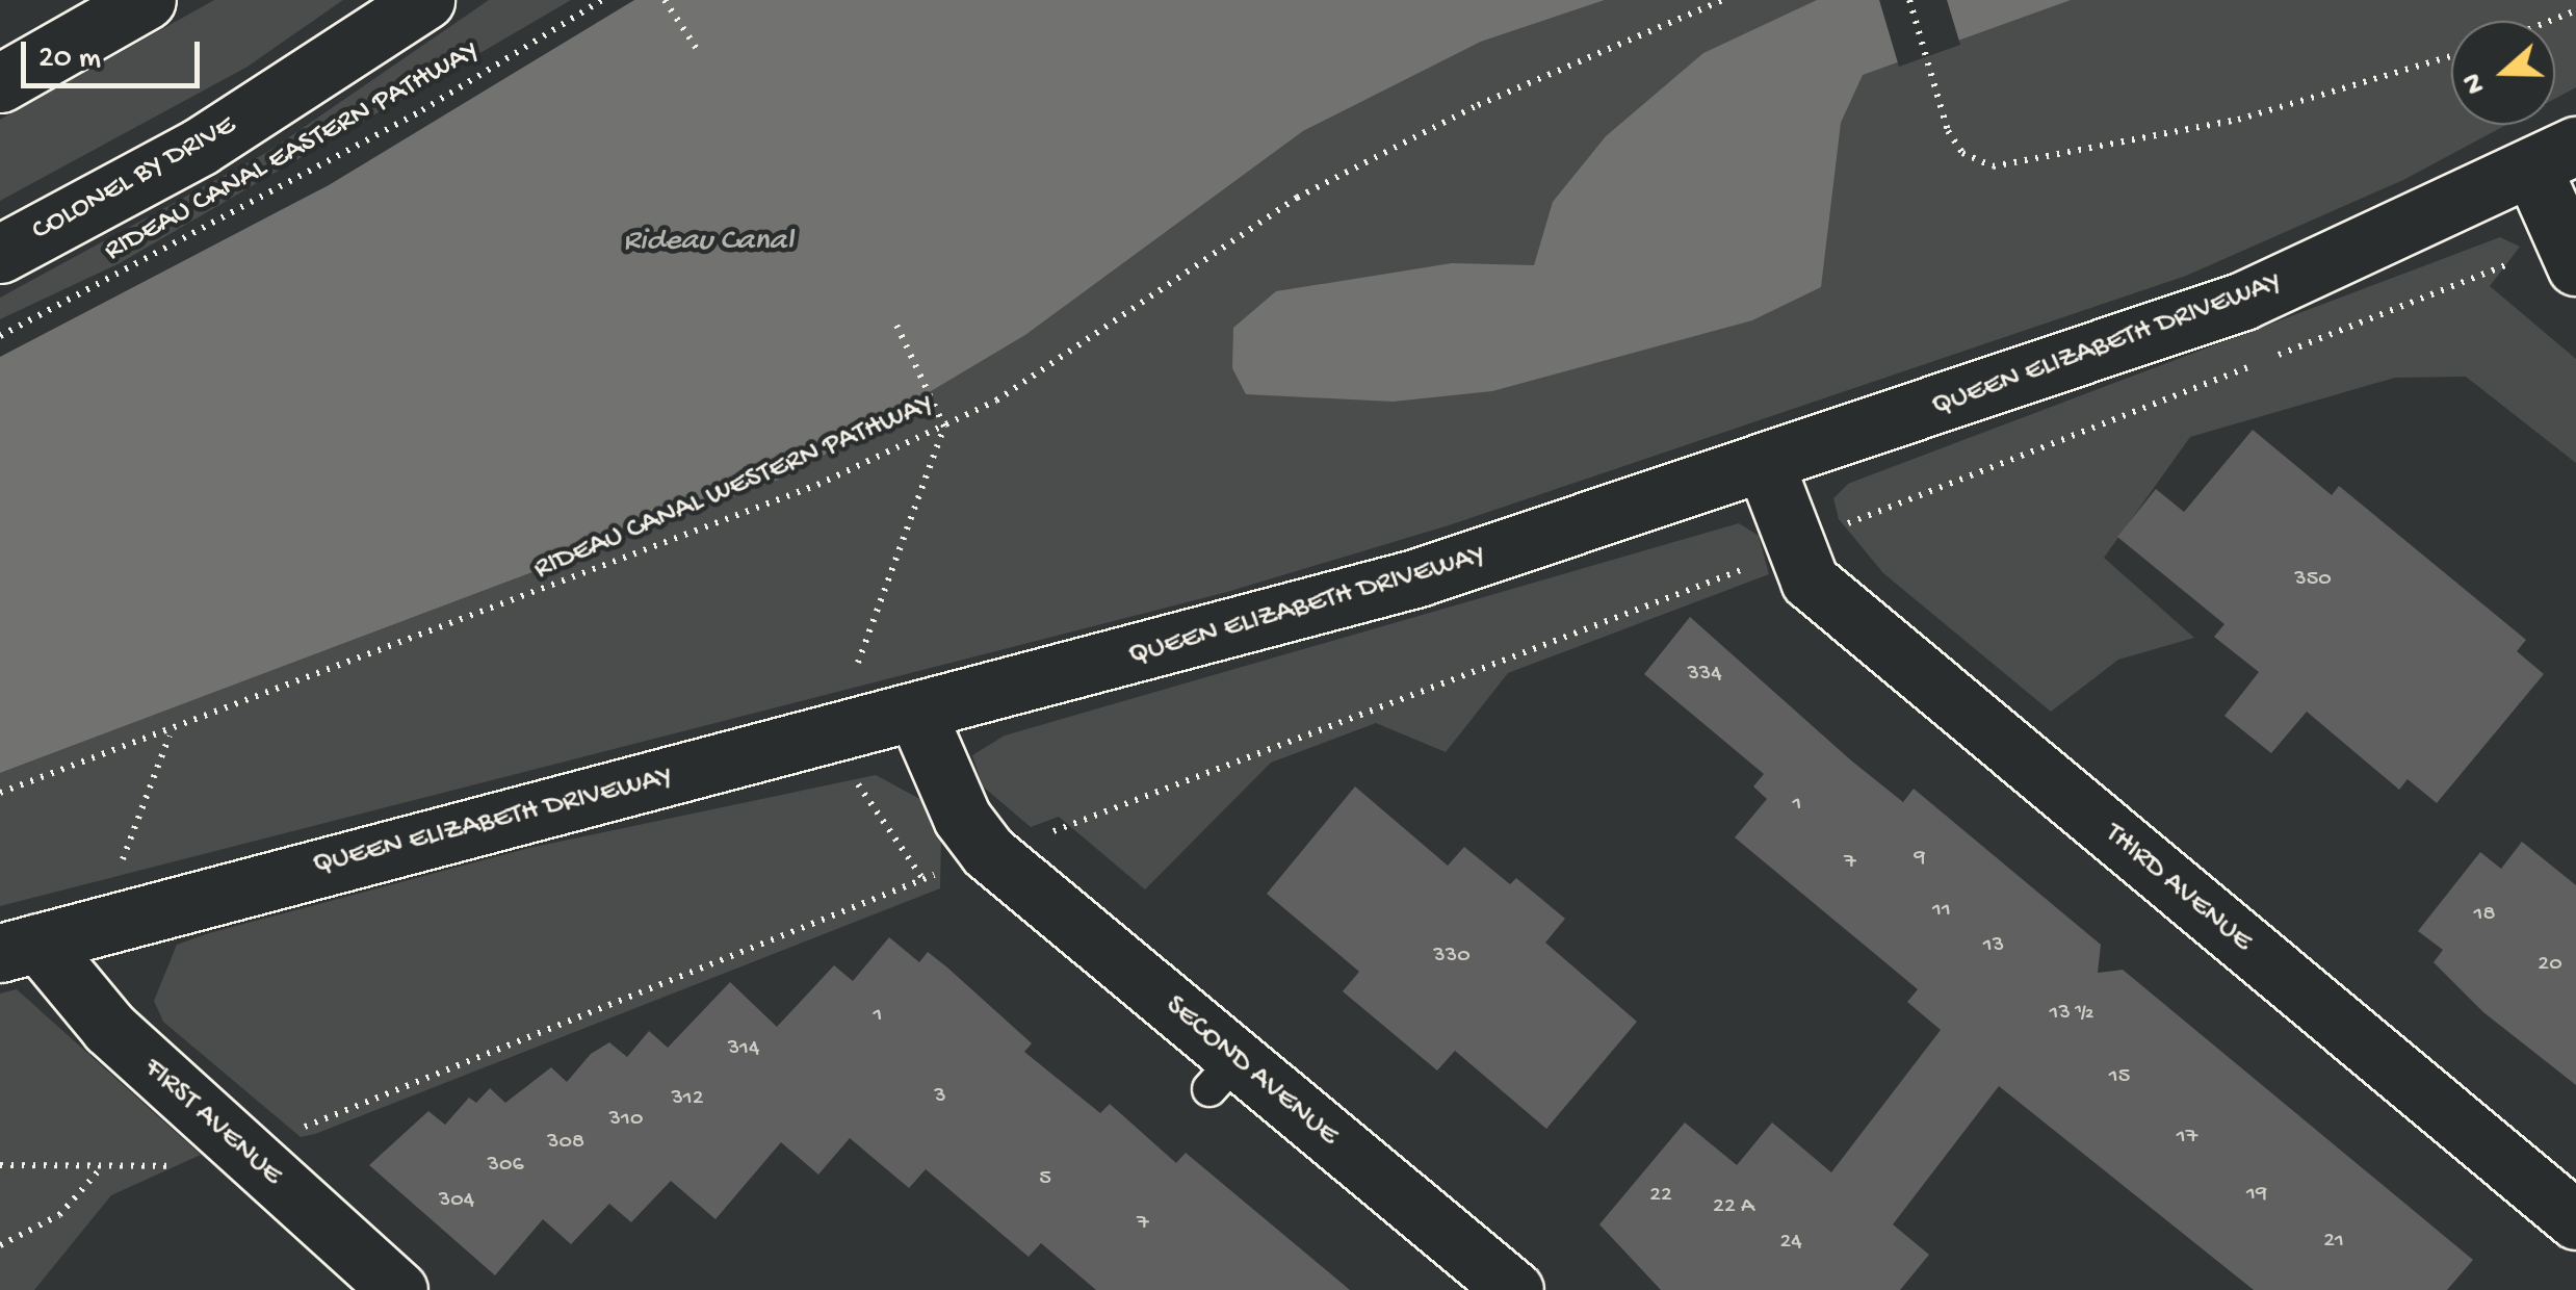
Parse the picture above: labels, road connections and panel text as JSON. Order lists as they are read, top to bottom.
{
  "streets": {
    "main road": [
      "COLONEL BY DRIVE",
      "QUEEN ELIZABETH DRIVEWAY",
      "THIRD AVENUE",
      "SECOND AVENUE",
      "FIRST AVENUE"
    ],
    "path": ["RIDEAU CANAL EASTERN PATHWAY", "RIDEAU CANAL WESTERN PATHWAY"]
  },
  "crossings": [
    ["QUEEN ELIZABETH DRIVEWAY", "THIRD AVENUE"],
    ["QUEEN ELIZABETH DRIVEWAY", "SECOND AVENUE"],
    ["QUEEN ELIZABETH DRIVEWAY", "FIRST AVENUE"]
  ],
  "water": ["Rideau Canal"],
  "house_numbers": [
    "350",
    "334",
    "1",
    "9",
    "7",
    "11",
    "18",
    "13",
    "330",
    "20",
    "13 ½",
    "1",
    "314",
    "15",
    "3",
    "312",
    "310",
    "17",
    "308",
    "306",
    "5",
    "19",
    "22",
    "304",
    "22 A",
    "7",
    "21",
    "24"
  ],
  "scale_bar": "20 m",
  "north": "left"
}
